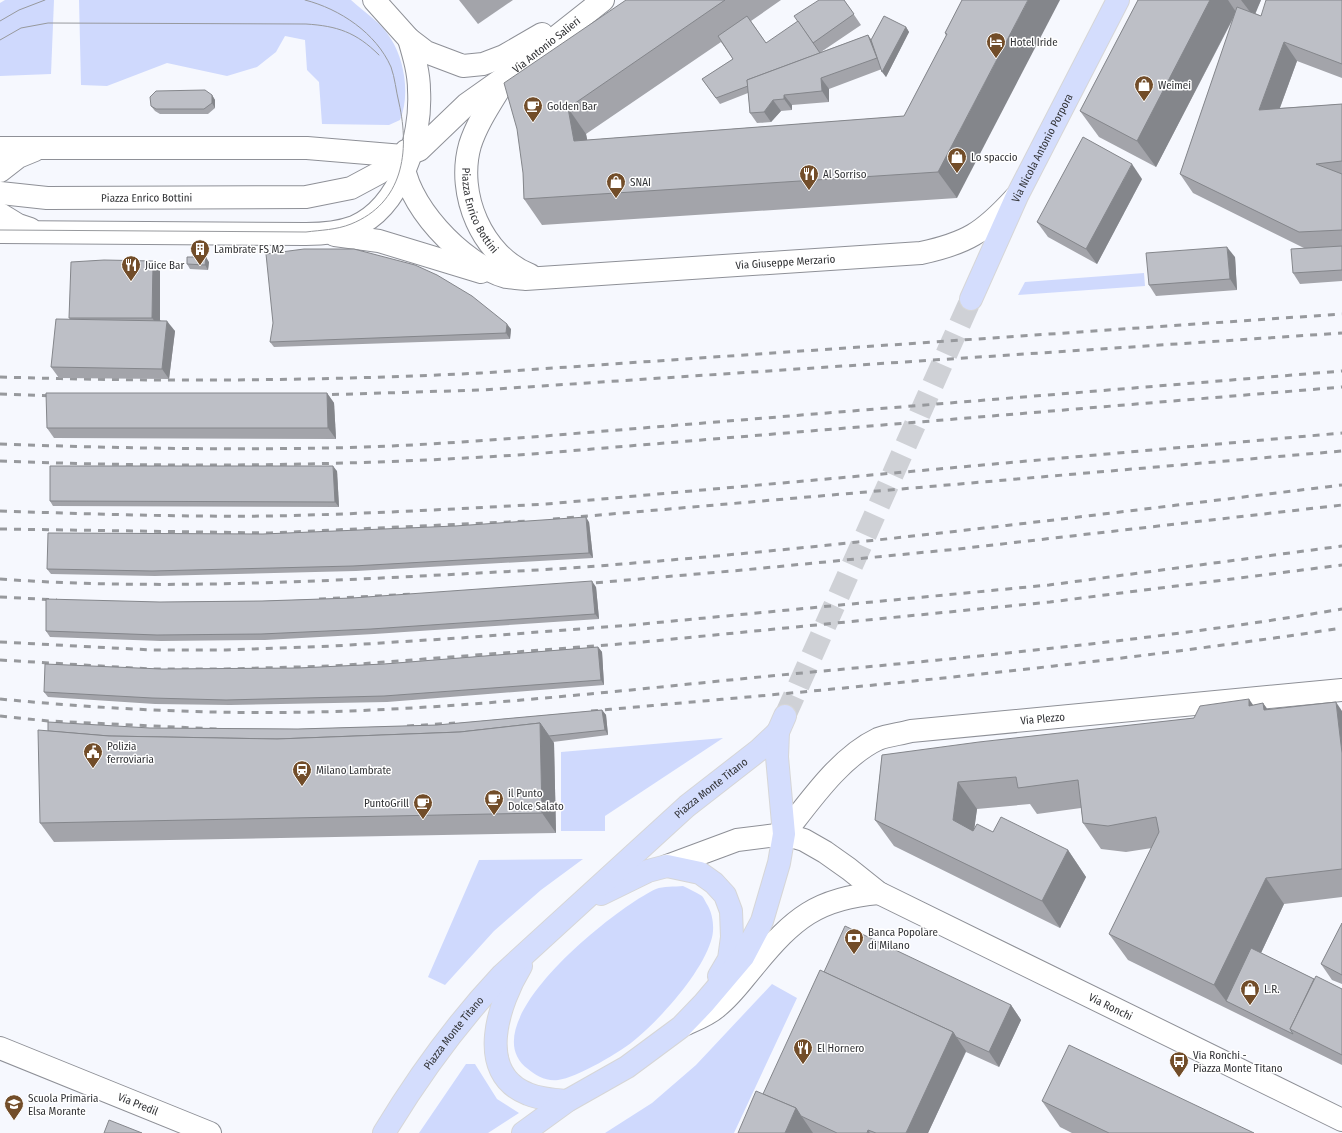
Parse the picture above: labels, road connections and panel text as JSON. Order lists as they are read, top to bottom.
{
  "streets": {
    "main road": ["Via Nicola Antonio Porpora", "Piazza Monte Titano"],
    "street": [
      "Via Antonio Salieri",
      "Piazza Enrico Bottini",
      "Via Giuseppe Merzario",
      "Via Plezzo",
      "Via Ronchi",
      "Via Predil"
    ]
  },
  "crossings": [
    ["Via Antonio Salieri", "Piazza Enrico Bottini"],
    ["Via Nicola Antonio Porpora", "Via Giuseppe Merzario"],
    ["Piazza Enrico Bottini", "Via Giuseppe Merzario"],
    ["Via Plezzo", "Piazza Monte Titano"],
    ["Piazza Monte Titano", "Via Ronchi"]
  ],
  "places": {
    "hotel": ["Hotel Iride"],
    "shop": [
      "Weimei",
      "Lo spaccio",
      "SNAI",
      "L.R."
    ],
    "cafe": ["Golden Bar", "il Punto Dolce Salato", "PuntoGrill"],
    "restaurant": ["Al Sorriso", "Juice Bar", "El Hornero"],
    "building": ["Lambrate FS M2"],
    "public building": ["Polizia ferroviaria"],
    "station": ["Milano Lambrate"],
    "bank": ["Banca Popolare di Milano"],
    "bus stop": ["Via Ronchi - Piazza Monte Titano"],
    "school or university": ["Scuola Primaria Elsa Morante"]
  }
}
